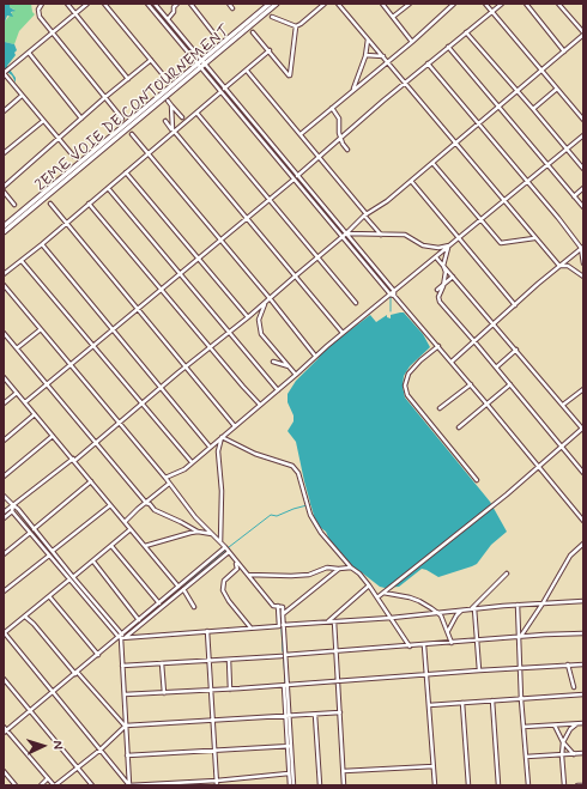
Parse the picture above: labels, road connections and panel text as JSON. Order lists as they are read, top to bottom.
{
  "streets": {
    "main road": ["2EME VOIE DE CONTOURNEMENT"]
  },
  "north": "right"
}
